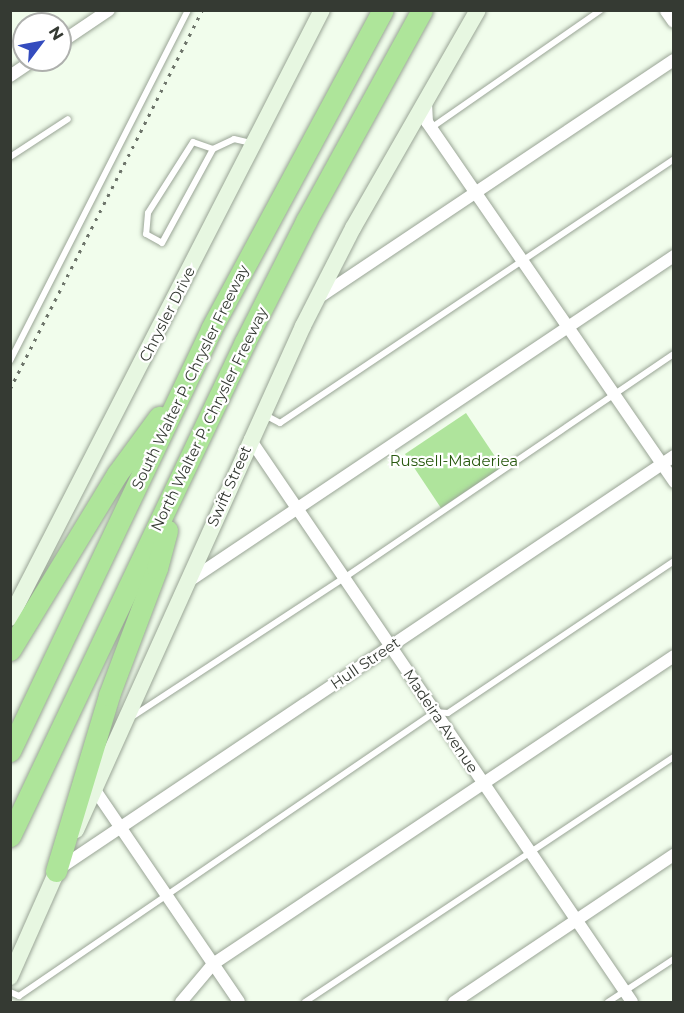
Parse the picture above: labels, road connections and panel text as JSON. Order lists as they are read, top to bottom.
{
  "streets": {
    "highway": ["South Walter P. Chrysler Freeway", "North Walter P. Chrysler Freeway"],
    "main road": ["Chrysler Drive", "Swift Street"],
    "street": ["Hull Street", "Madeira Avenue"]
  },
  "crossings": [
    ["Swift Street", "Hull Street"],
    ["Swift Street", "Madeira Avenue"],
    ["Hull Street", "Madeira Avenue"]
  ],
  "parks": ["Russell-Maderiea"],
  "north": "top right"
}
